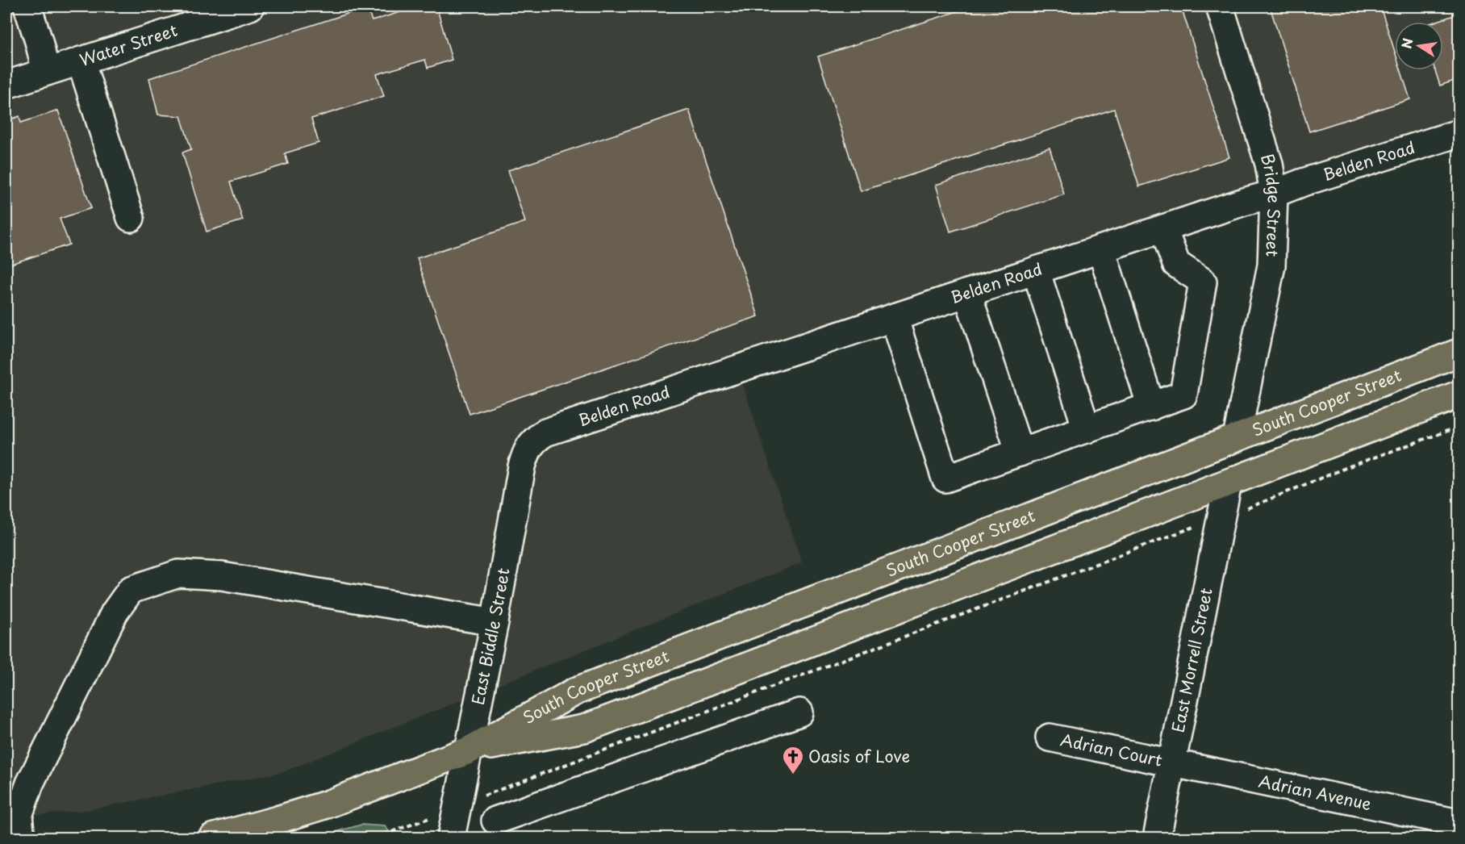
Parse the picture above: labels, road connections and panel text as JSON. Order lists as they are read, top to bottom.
{
  "streets": {
    "main road": ["South Cooper Street"],
    "street": [
      "Water Street",
      "Belden Road",
      "Bridge Street",
      "East Biddle Street",
      "East Morrell Street",
      "Adrian Court",
      "Adrian Avenue"
    ]
  },
  "crossings": [
    ["Belden Road", "Bridge Street"],
    ["Belden Road", "East Biddle Street"],
    ["Bridge Street", "South Cooper Street"],
    ["South Cooper Street", "East Biddle Street"],
    ["South Cooper Street", "East Morrell Street"],
    ["East Morrell Street", "Adrian Court"],
    ["East Morrell Street", "Adrian Avenue"],
    ["Adrian Court", "Adrian Avenue"]
  ],
  "places": {
    "church": ["Oasis of Love"]
  },
  "north": "left"
}
